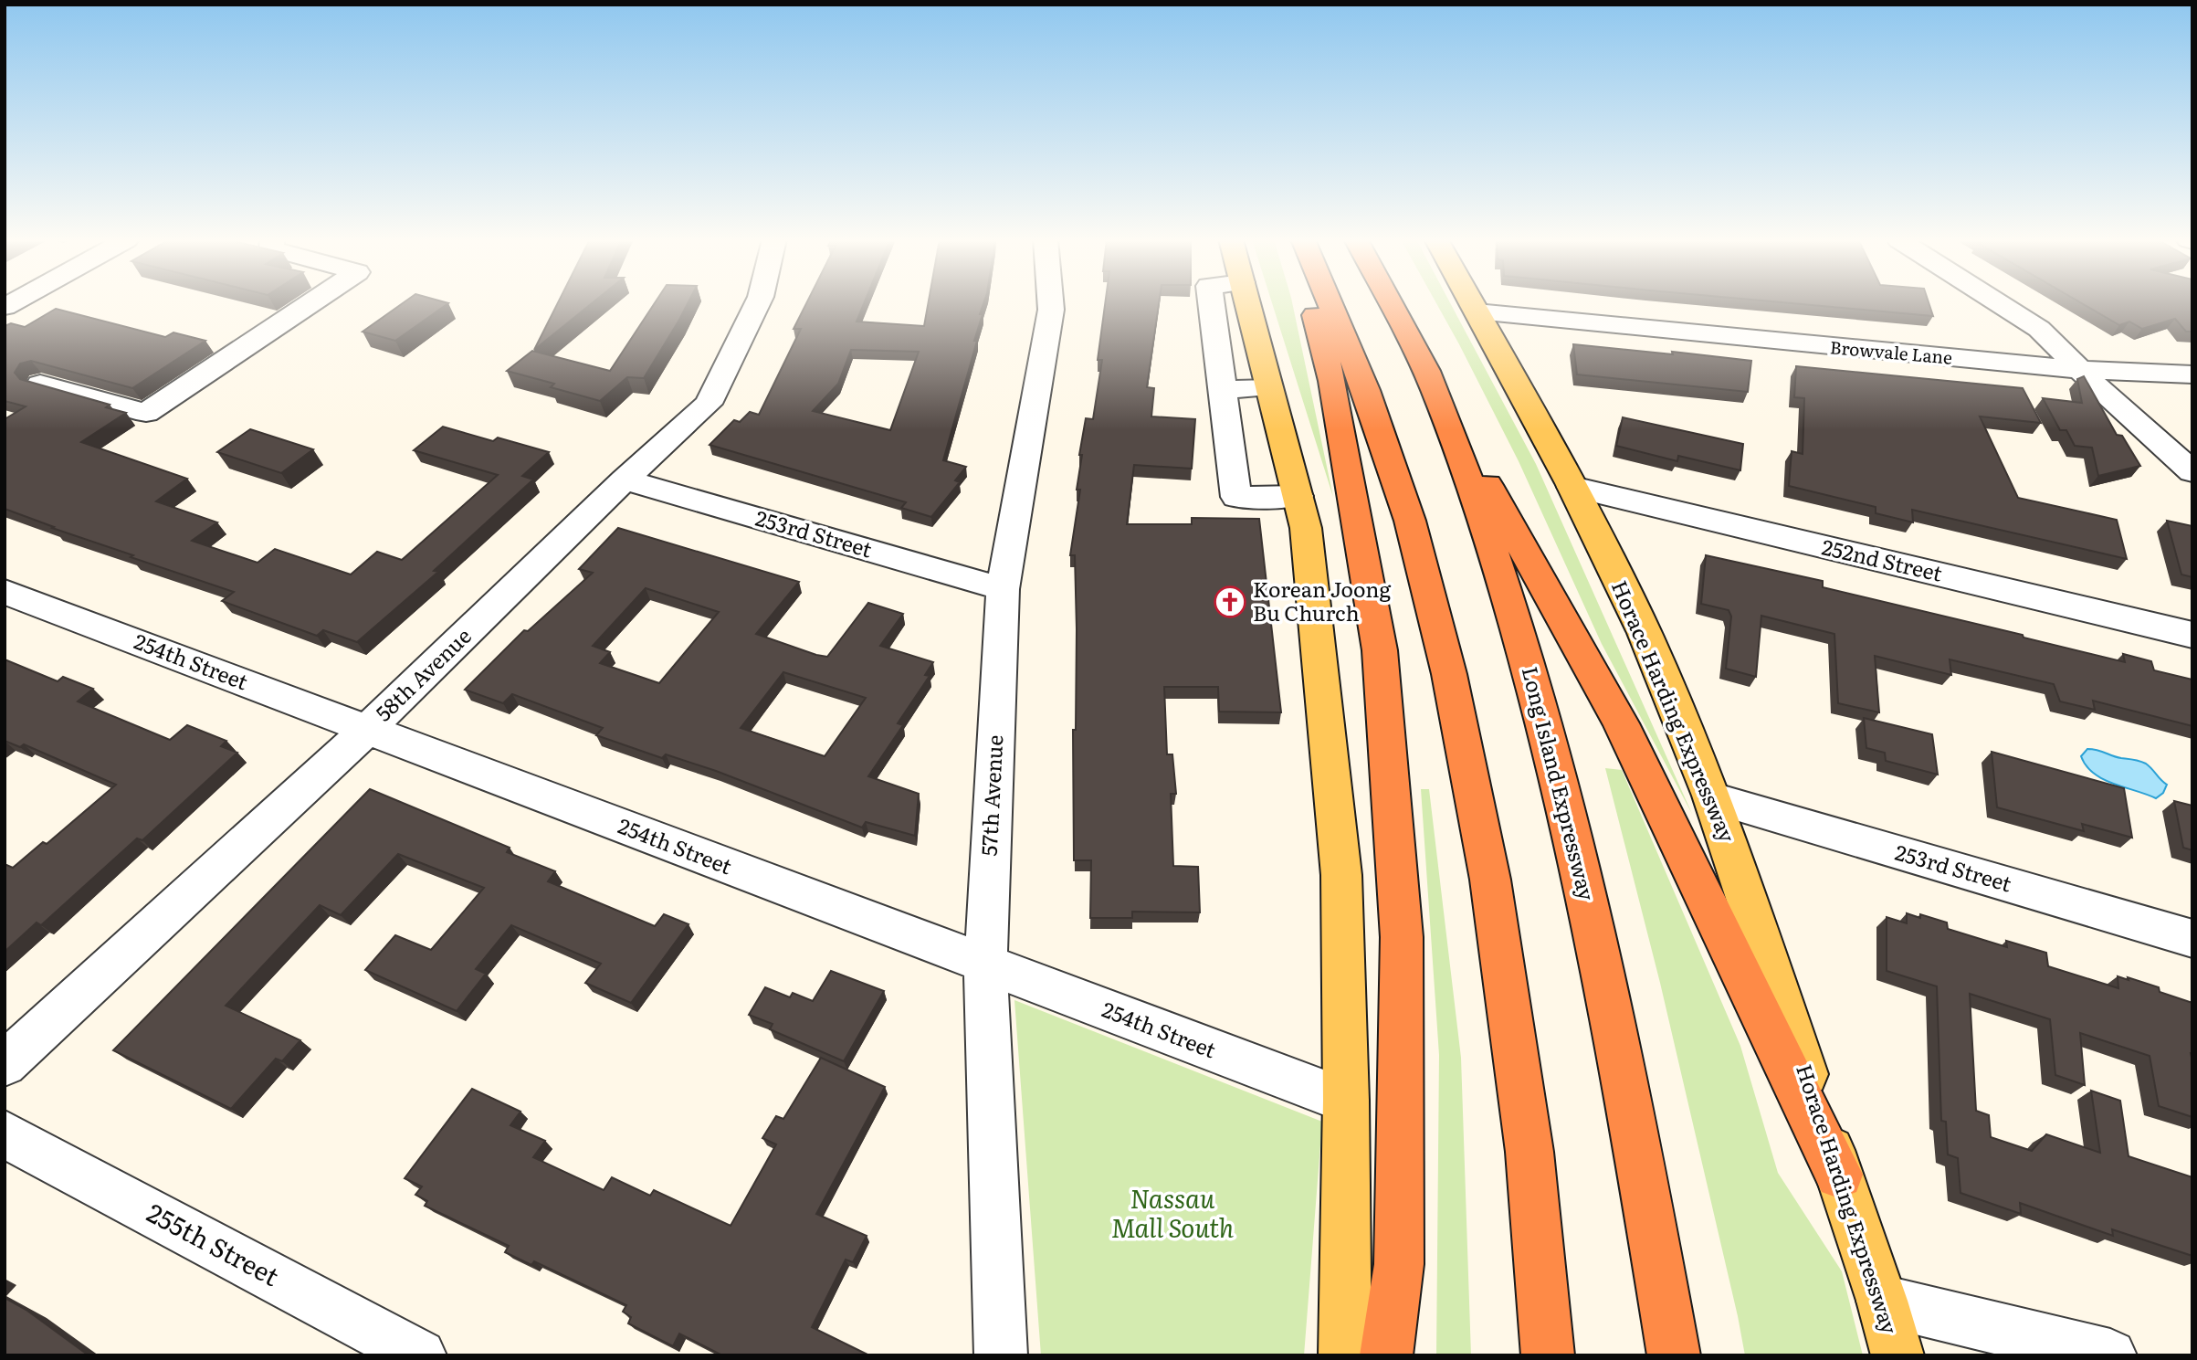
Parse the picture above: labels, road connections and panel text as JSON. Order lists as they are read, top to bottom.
{
  "streets": {
    "highway": ["Long Island Expressway"],
    "main road": ["Horace Harding Expressway"],
    "street": [
      "Browvale Lane",
      "253rd Street",
      "252nd Street",
      "254th Street",
      "58th Avenue",
      "57th Avenue",
      "255th Street"
    ]
  },
  "crossings": [
    ["Browvale Lane", "Horace Harding Expressway"],
    ["253rd Street", "58th Avenue"],
    ["253rd Street", "Horace Harding Expressway"],
    ["253rd Street", "57th Avenue"],
    ["252nd Street", "Horace Harding Expressway"],
    ["254th Street", "58th Avenue"],
    ["254th Street", "57th Avenue"]
  ],
  "parks": ["Nassau Mall South"],
  "places": {
    "church": ["Korean Joong Bu Church"]
  }
}
